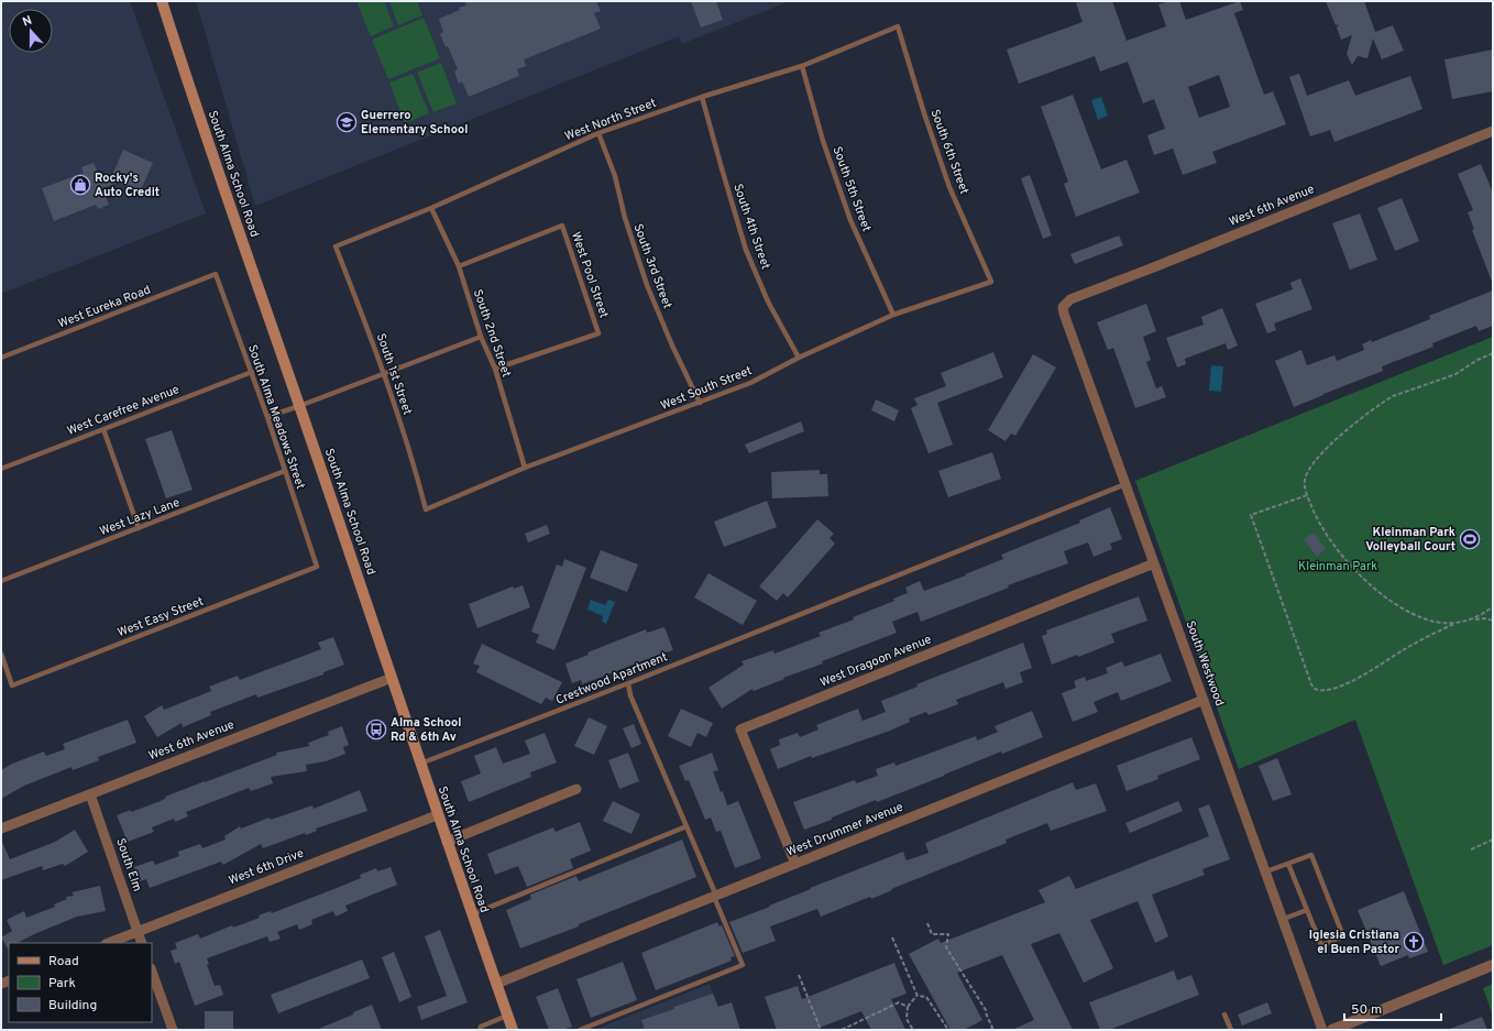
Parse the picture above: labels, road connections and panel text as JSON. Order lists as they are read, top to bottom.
{
  "streets": {
    "main road": ["South Alma School Road"],
    "street": [
      "West 6th Avenue",
      "West Dragoon Avenue",
      "South Westwood",
      "West Drummer Avenue",
      "South Elm",
      "West 6th Drive"
    ],
    "lane": [
      "West North Street",
      "South 6th Street",
      "South 5th Street",
      "South 4th Street",
      "South 3rd Street",
      "West Pool Street",
      "West Eureka Road",
      "South 2nd Street",
      "South 1st Street",
      "West South Street",
      "West Carefree Avenue",
      "South Alma Meadows Street",
      "West Lazy Lane",
      "West Easy Street",
      "Crestwood Apartment"
    ]
  },
  "crossings": [
    ["West North Street", "South 6th Street"],
    ["West North Street", "South 5th Street"],
    ["West North Street", "South 4th Street"],
    ["West North Street", "South 3rd Street"],
    ["West North Street", "South 2nd Street"],
    ["West North Street", "South 1st Street"],
    ["South 6th Street", "West South Street"],
    ["South Alma School Road", "West 6th Avenue"],
    ["South Alma School Road", "Crestwood Apartment"],
    ["South Alma School Road", "West Drummer Avenue"],
    ["South Alma School Road", "West 6th Drive"],
    ["South 5th Street", "West South Street"],
    ["West 6th Avenue", "South Westwood"],
    ["West 6th Avenue", "South Elm"],
    ["South 4th Street", "West South Street"],
    ["South 3rd Street", "West South Street"],
    ["West Pool Street", "South 2nd Street"],
    ["West Eureka Road", "South Alma Meadows Street"],
    ["South 2nd Street", "West South Street"],
    ["South 1st Street", "West South Street"],
    ["West Carefree Avenue", "South Alma Meadows Street"],
    ["South Alma Meadows Street", "West Lazy Lane"],
    ["South Alma Meadows Street", "West Easy Street"],
    ["West Dragoon Avenue", "South Westwood"],
    ["West Dragoon Avenue", "West Drummer Avenue"],
    ["South Westwood", "Crestwood Apartment"],
    ["South Westwood", "West Drummer Avenue"],
    ["South Elm", "West 6th Drive"]
  ],
  "parks": ["Kleinman Park"],
  "places": {
    "school or university": ["Guerrero Elementary School"],
    "shop": ["Rocky's Auto Credit"],
    "sports": ["Kleinman Park Volleyball Court"],
    "bus stop": ["Alma School Rd & 6th Av"],
    "church": ["Iglesia Cristiana el Buen Pastor"]
  },
  "legend": ["Road", "Park", "Building"],
  "scale_bar": "50 m",
  "north": "top"
}
